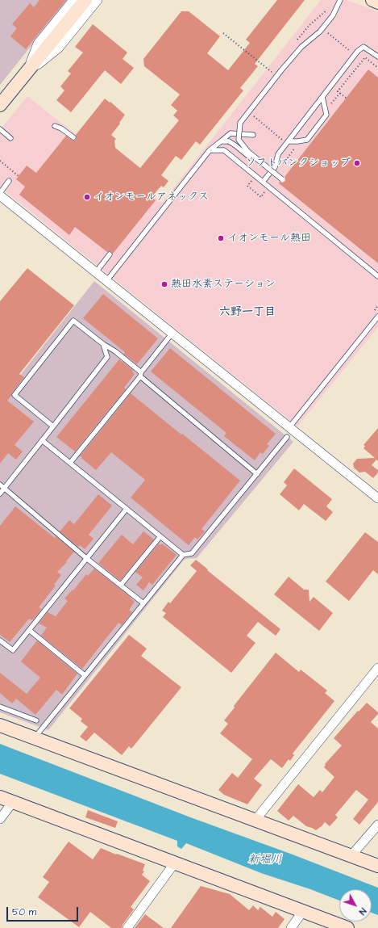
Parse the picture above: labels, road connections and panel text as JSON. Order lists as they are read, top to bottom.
{
  "districts": ["六野一丁目"],
  "water": ["新堀川"],
  "places": [
    "ソフトバンクショップ",
    "イオンモールアネックス",
    "イオンモール熱田",
    "熱田水素ステーション"
  ],
  "scale_bar": "50 m",
  "north": "bottom right"
}
